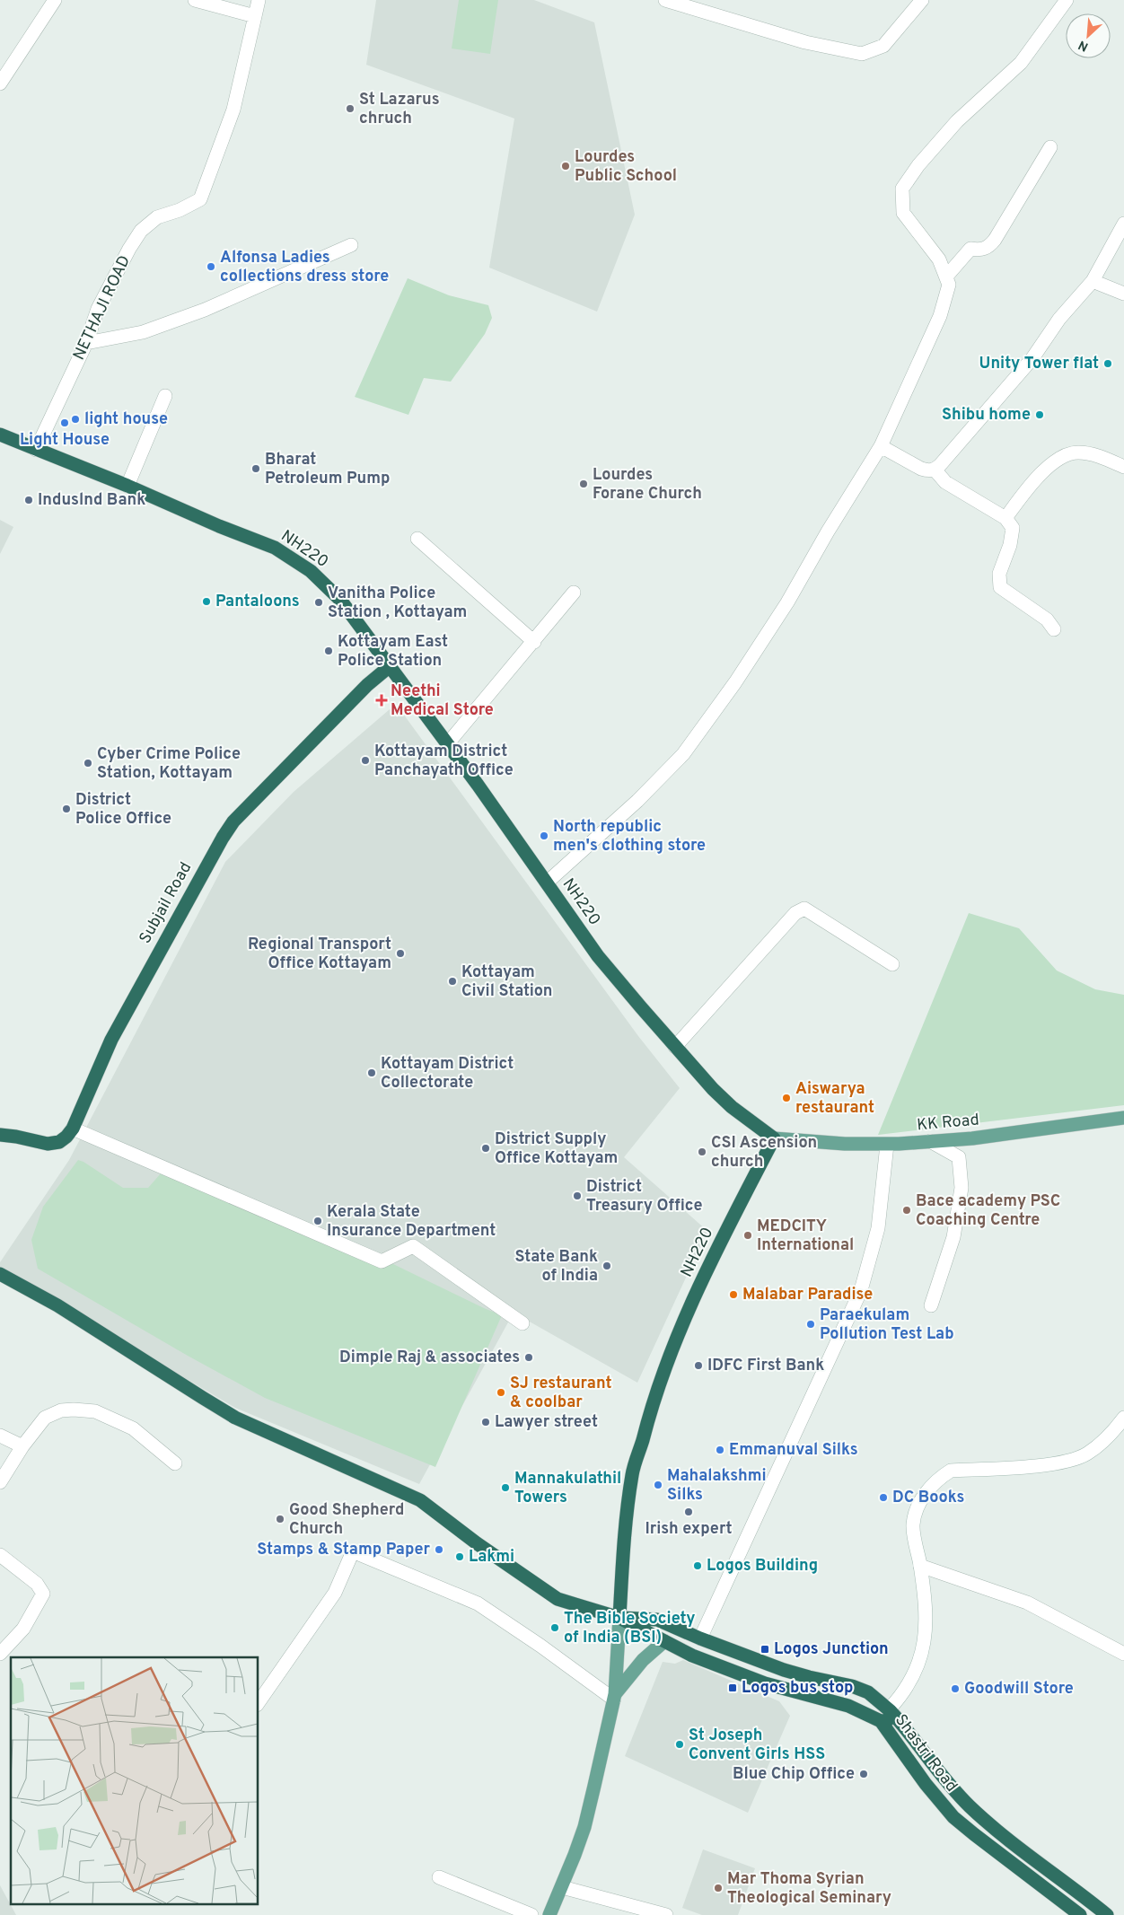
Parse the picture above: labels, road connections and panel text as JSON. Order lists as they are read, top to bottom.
{
  "streets": {
    "highway": ["NH220", "Subjail Road", "Shastri Road"],
    "main road": ["KK Road"],
    "street": ["NETHAJI ROAD"]
  },
  "crossings": [
    ["NETHAJI ROAD", "NH220"],
    ["NH220", "Subjail Road"],
    ["NH220", "KK Road"],
    ["NH220", "Shastri Road"]
  ],
  "places": {
    "other": [
      "St Lazarus chruch",
      "Lourdes Public School",
      "Alfonsa Ladies collections dress store",
      "Unity Tower flat",
      "Shibu home",
      "light house",
      "Light House",
      "Bharat Petroleum Pump",
      "Lourdes Forane Church",
      "Induslnd Bank",
      "Pantaloons",
      "Vanitha Police Station , Kottayam",
      "Kottayam East Police Station",
      "Kottayam District Panchayath Office",
      "Cyber Crime Police Station, Kottayam",
      "District Police Office",
      "North republic men's clothing store",
      "Regional Transport Office Kottayam",
      "Kottayam Civil Station",
      "Kottayam District Collectorate",
      "Aiswarya restaurant",
      "District Supply Office Kottayam",
      "CSI Ascension church",
      "District Treasury Office",
      "Bace academy PSC Coaching Centre",
      "Kerala State Insurance Department",
      "MEDCITY International",
      "State Bank of India",
      "Malabar Paradise",
      "Paraekulam Pollution Test Lab",
      "Dimple Raj & associates",
      "IDFC First Bank",
      "SJ restaurant & coolbar",
      "Lawyer street",
      "Emmanuval Silks",
      "Mahalakshmi Silks",
      "Mannakulathil Towers",
      "DC Books",
      "Irish expert",
      "Good Shepherd Church",
      "Stamps & Stamp Paper",
      "Lakmi",
      "Logos Building",
      "The Bible Society of India (BSI)",
      "Goodwill Store",
      "St Joseph Convent Girls HSS",
      "Blue Chip Office",
      "Mar Thoma Syrian Theological Seminary"
    ],
    "health": ["Neethi Medical Store"],
    "transit": ["Logos Junction", "Logos bus stop"]
  },
  "north": "bottom left"
}
